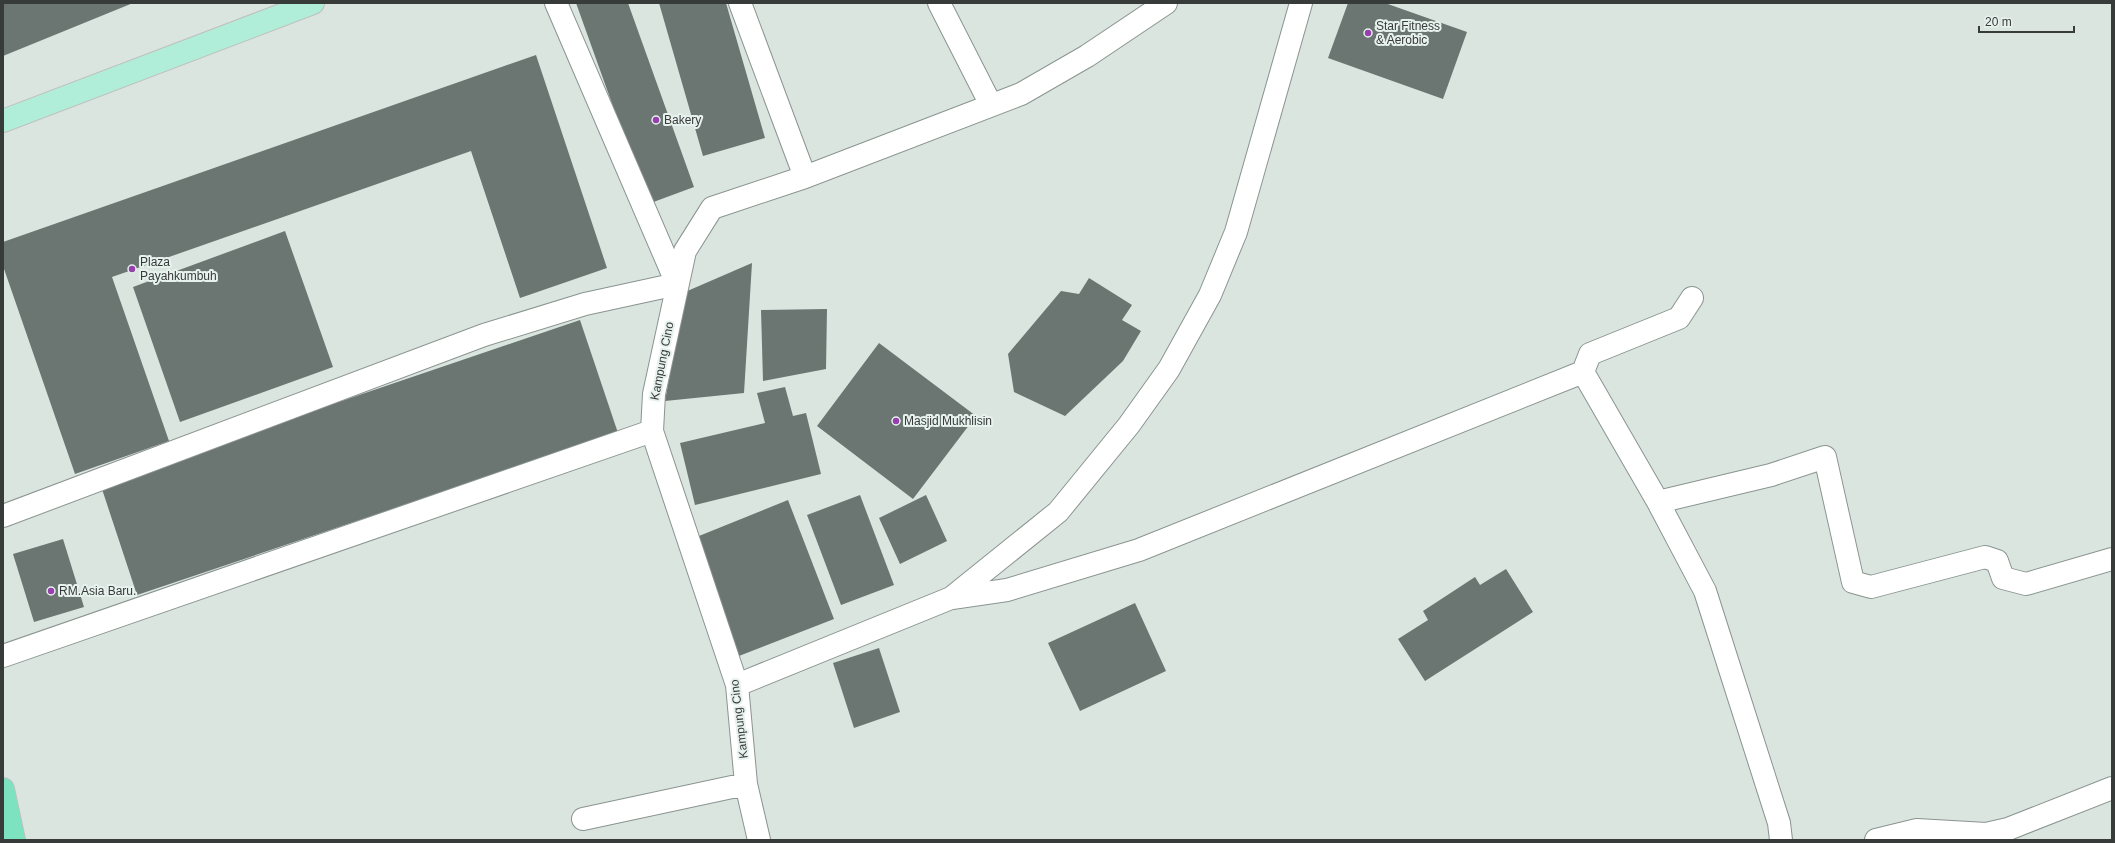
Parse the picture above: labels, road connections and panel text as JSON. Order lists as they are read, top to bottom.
{
  "streets": {
    "street": ["Kampung Cino"]
  },
  "places": [
    "Star Fitness & Aerobic",
    "Bakery",
    "Plaza Payahkumbuh",
    "Masjid Mukhlisin",
    "RM.Asia Baru."
  ],
  "scale_bar": "20 m"
}
